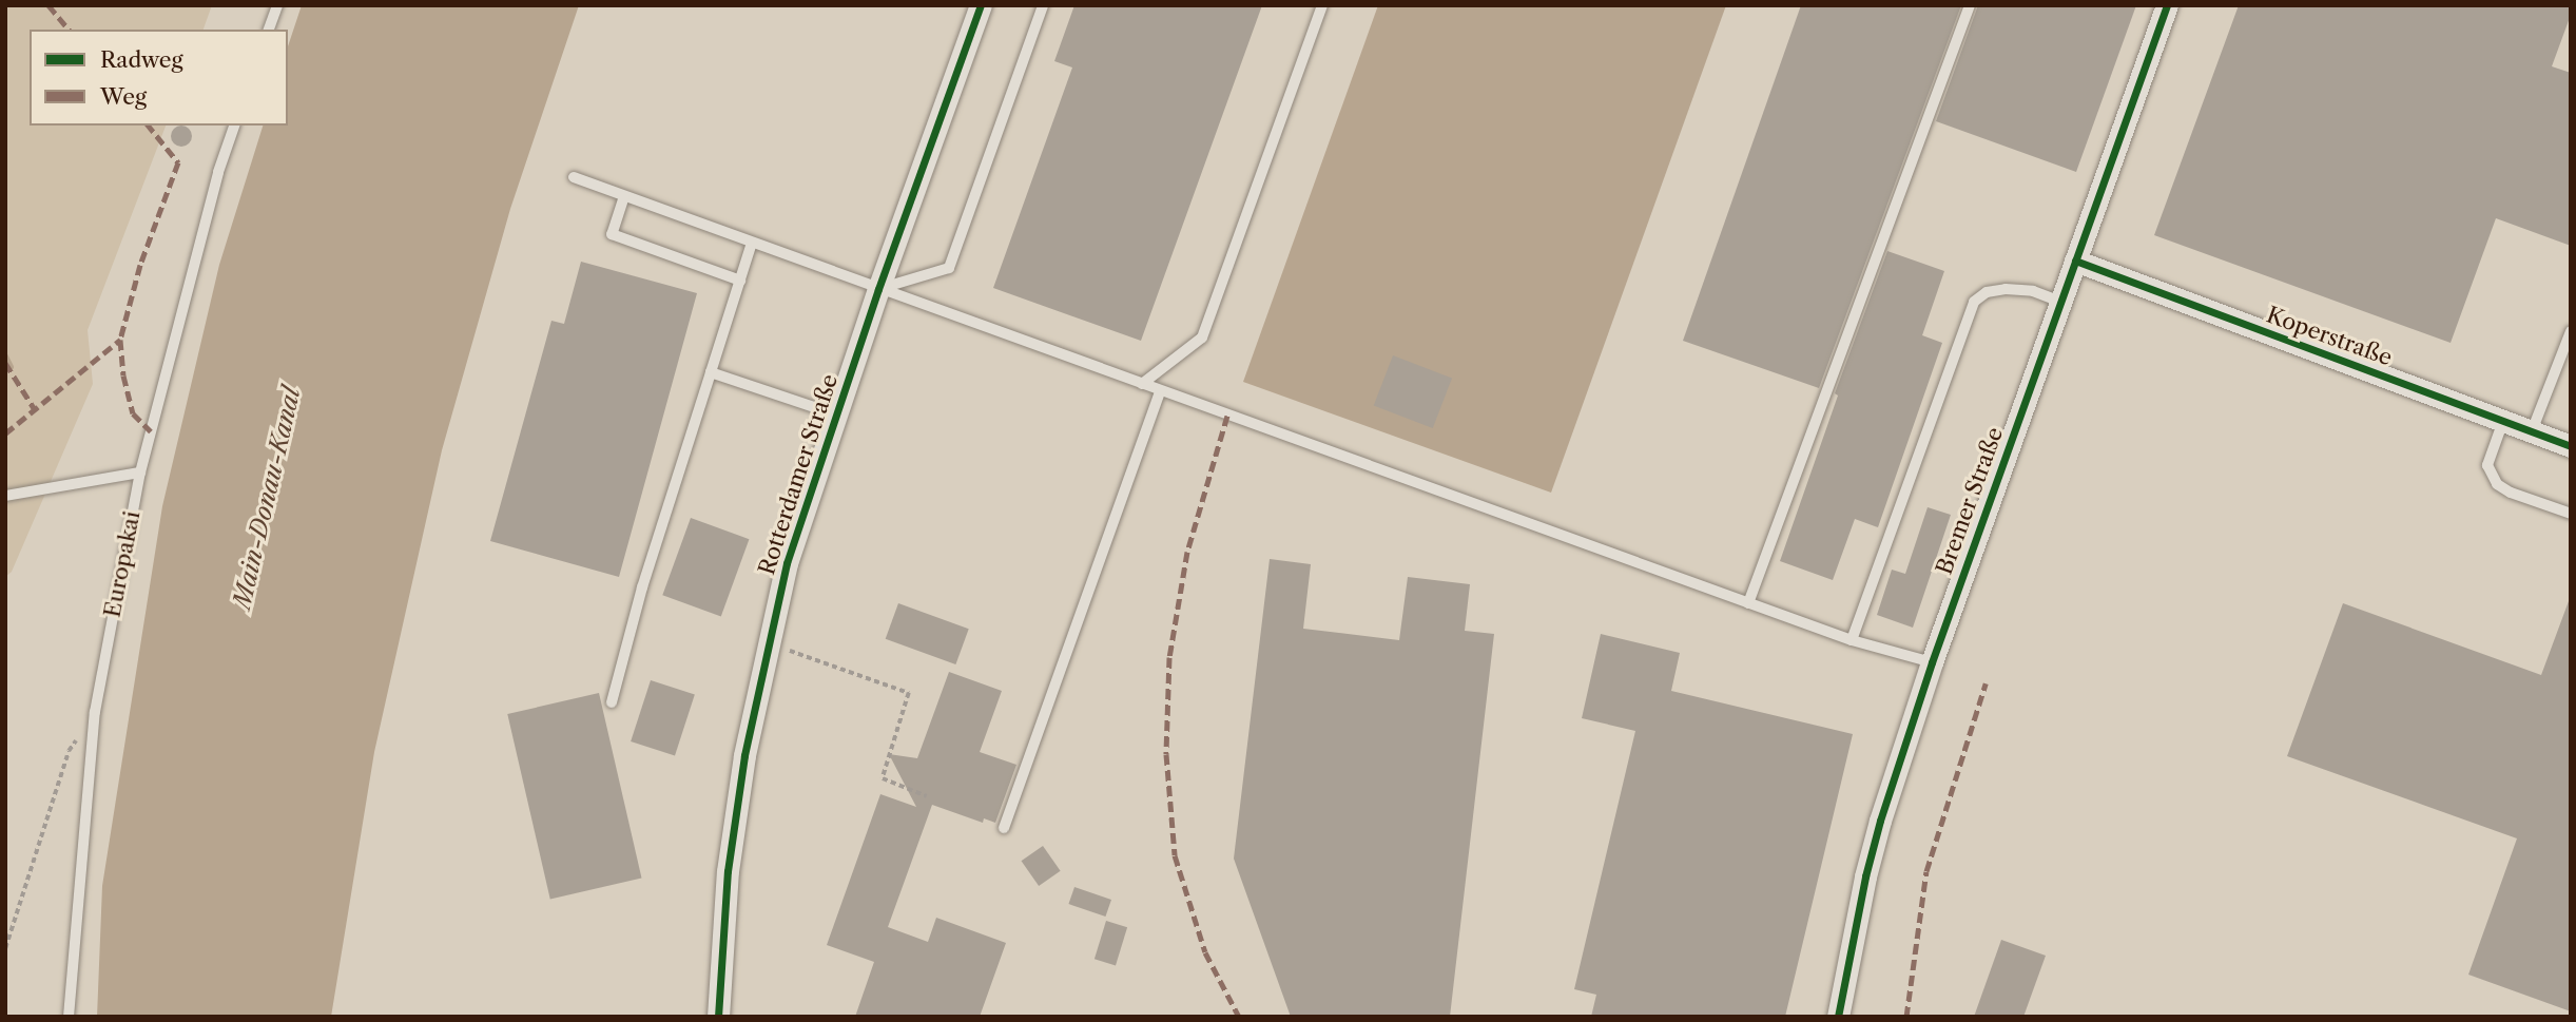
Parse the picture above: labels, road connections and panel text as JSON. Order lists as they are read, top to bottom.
{
  "streets": {
    "street": ["Koperstraße", "Rotterdamer Straße", "Bremer Straße"],
    "lane": ["Europakai"]
  },
  "crossings": [
    ["Koperstraße", "Bremer Straße"]
  ],
  "water": ["Main-Donau-Kanal"],
  "legend": ["Radweg", "Weg"]
}
